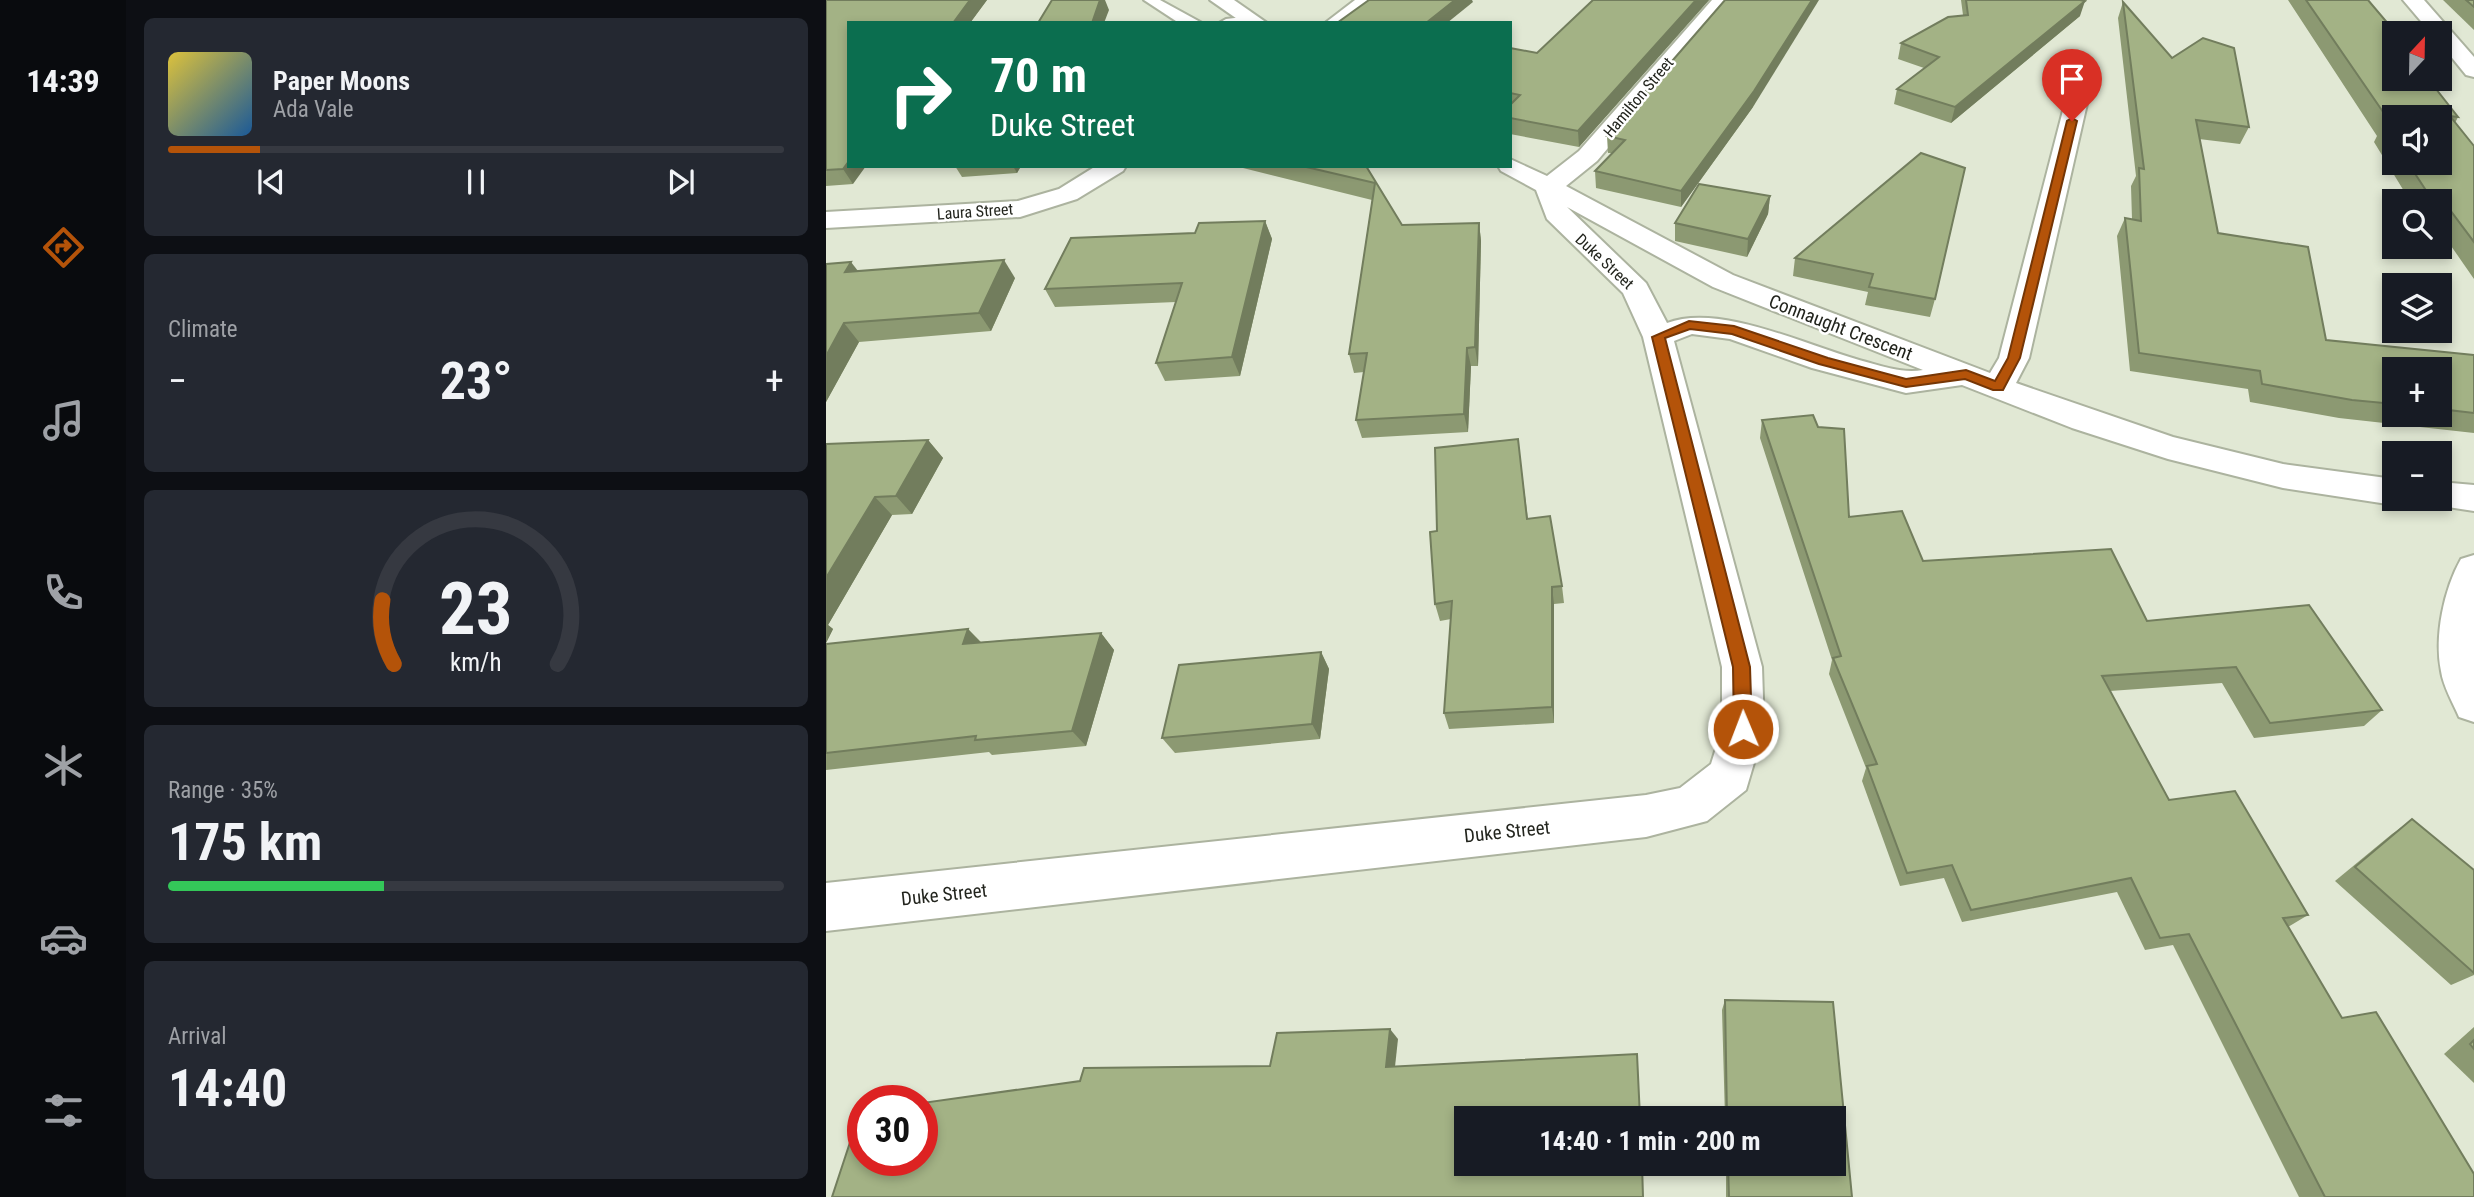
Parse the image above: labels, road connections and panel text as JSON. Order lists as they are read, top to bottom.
{
  "streets": {
    "street": [
      "Hamilton Street",
      "Laura Street",
      "Duke Street",
      "Connaught Crescent"
    ]
  },
  "crossings": [
    ["Hamilton Street", "Duke Street"],
    ["Hamilton Street", "Connaught Crescent"],
    ["Duke Street", "Connaught Crescent"]
  ],
  "north": "top",
  "page": {
    "tabs": "14:39",
    "map_buttons": ["+", "−"],
    "turn": ["70 m", "Duke Street"],
    "song": ["Paper Moons", "Ada Vale"],
    "tile": [
      "Climate",
      ["Range · 35%", "175 km"],
      ["Arrival", "14:40"]
    ],
    "heat": ["−", "23°", "+"],
    "limit": "30",
    "trip": "14:40 · 1 min · 200 m",
    "gauge": ["23", "km/h"]
  }
}
